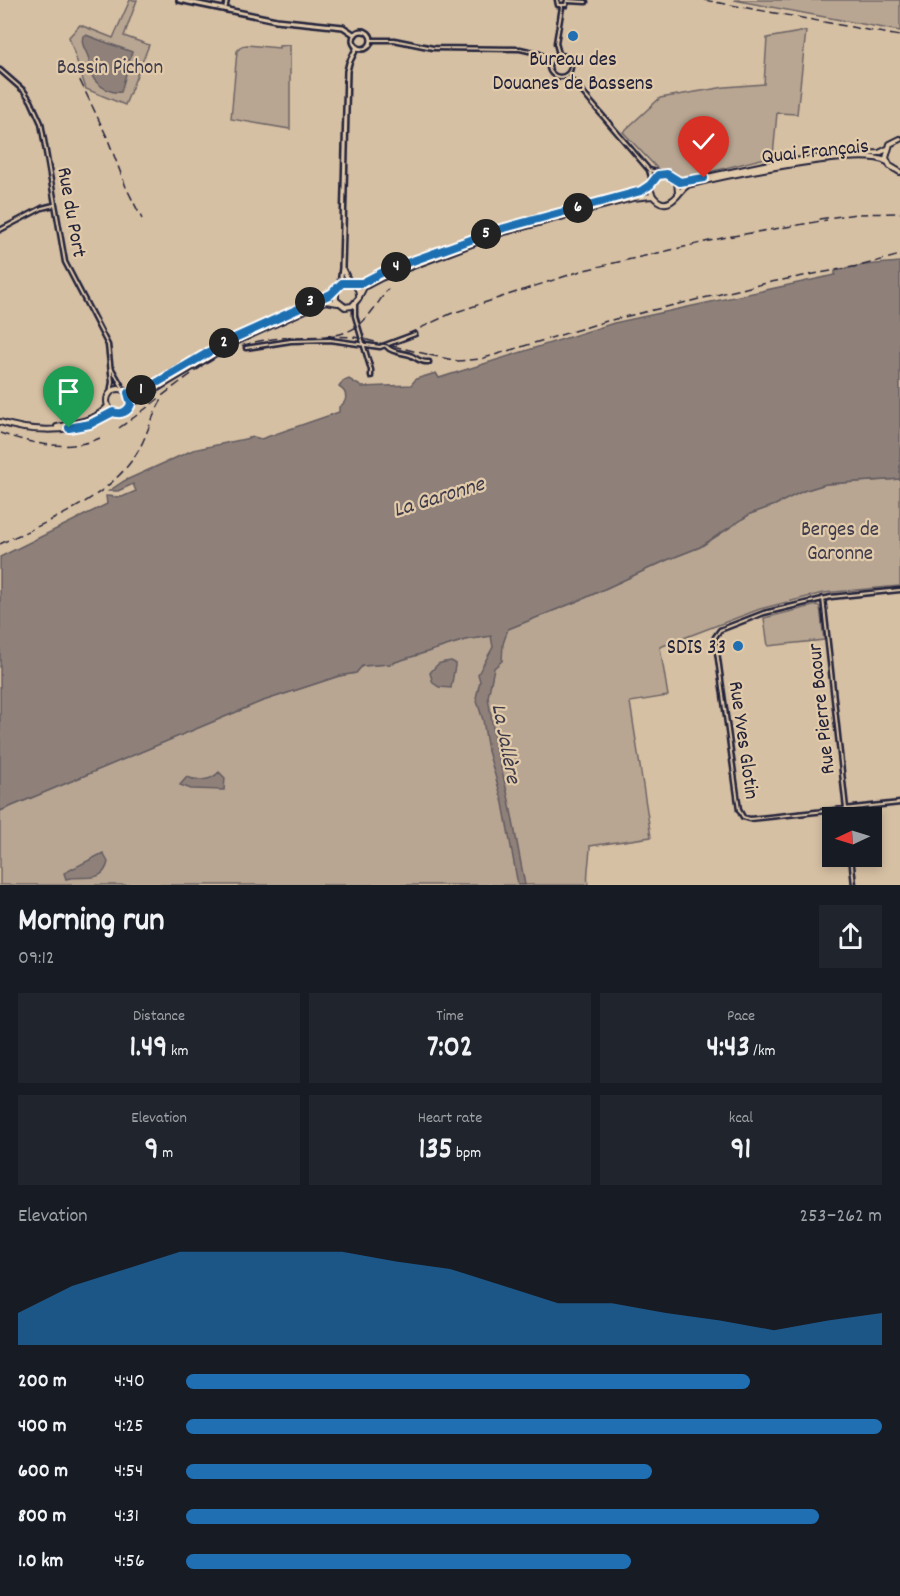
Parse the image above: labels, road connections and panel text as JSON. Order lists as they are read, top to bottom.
{
  "streets": {
    "main road": ["Quai Français"],
    "street": ["Rue du Port", "Rue Pierre Baour", "Rue Yves Glotin"]
  },
  "crossings": [
    ["Rue Pierre Baour", "Rue Yves Glotin"]
  ],
  "water": ["La Garonne", "La Jallère"],
  "parks": ["Bassin Pichon", "Berges de Garonne"],
  "places": ["Bureau des Douanes de Bassens", "SDIS 33"],
  "north": "left",
  "page": {
    "pins": [
      "6",
      "5",
      "4",
      "3",
      "2",
      "1"
    ],
    "heading": ["Morning run", "09:12"],
    "stats": [
      ["Distance", "1.49 km"],
      ["Time", "7:02"],
      ["Pace", "4:43 /km"],
      ["Elevation", "9 m"],
      ["Heart rate", "135 bpm"],
      ["kcal", "91"]
    ],
    "chart": ["Elevation", "253–262 m"],
    "list": [
      {
        "name": "200 m",
        "note": "4:40"
      },
      {
        "name": "400 m",
        "note": "4:25"
      },
      {
        "name": "600 m",
        "note": "4:54"
      },
      {
        "name": "800 m",
        "note": "4:31"
      },
      {
        "name": "1.0 km",
        "note": "4:56"
      }
    ]
  }
}
